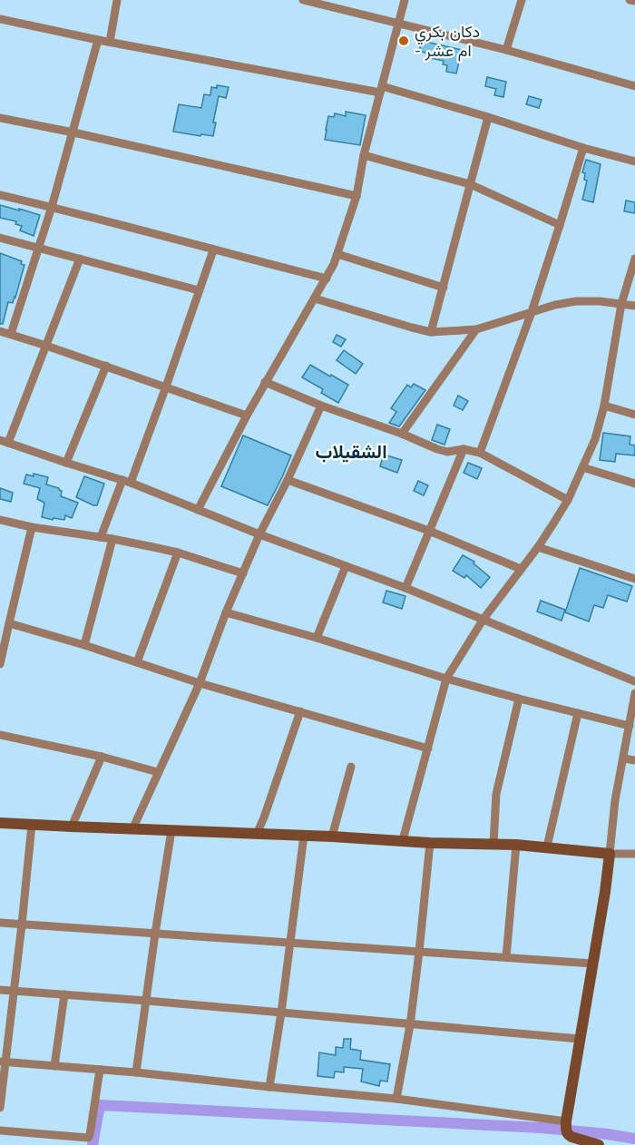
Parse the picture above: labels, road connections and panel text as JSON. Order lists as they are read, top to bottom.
{
  "districts": ["الشقيلاب"],
  "places": ["دكان بكري - ام عشر"]
}
